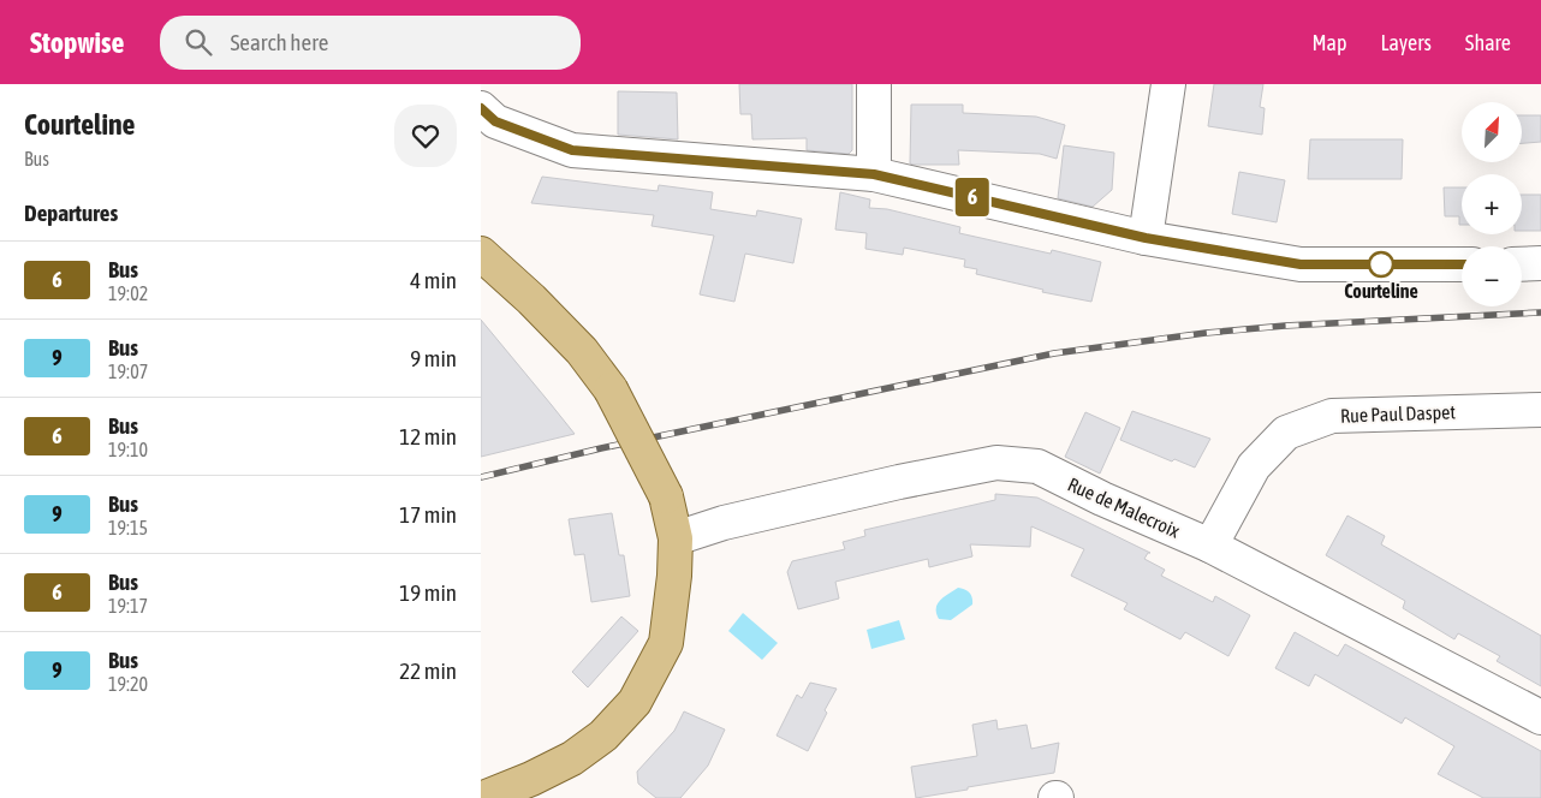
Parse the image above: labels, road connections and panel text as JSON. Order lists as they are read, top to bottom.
{
  "streets": {
    "street": ["Rue Paul Daspet", "Rue de Malecroix"]
  },
  "crossings": [
    ["Rue Paul Daspet", "Rue de Malecroix"]
  ],
  "places": ["Courteline"],
  "lines": ["bus line 6"],
  "north": "top right",
  "page": {
    "header": "Stopwise",
    "search": "Search here",
    "nav": ["Map", "Layers", "Share"],
    "heading": [
      ["Courteline", "Bus"],
      "Departures"
    ],
    "on_map": "6",
    "map_buttons": ["+", "−"],
    "list": [
      {
        "mark": "6",
        "name": "Bus",
        "note": "19:02",
        "value": "4 min"
      },
      {
        "mark": "9",
        "name": "Bus",
        "note": "19:07",
        "value": "9 min"
      },
      {
        "mark": "6",
        "name": "Bus",
        "note": "19:10",
        "value": "12 min"
      },
      {
        "mark": "9",
        "name": "Bus",
        "note": "19:15",
        "value": "17 min"
      },
      {
        "mark": "6",
        "name": "Bus",
        "note": "19:17",
        "value": "19 min"
      },
      {
        "mark": "9",
        "name": "Bus",
        "note": "19:20",
        "value": "22 min"
      }
    ]
  }
}
